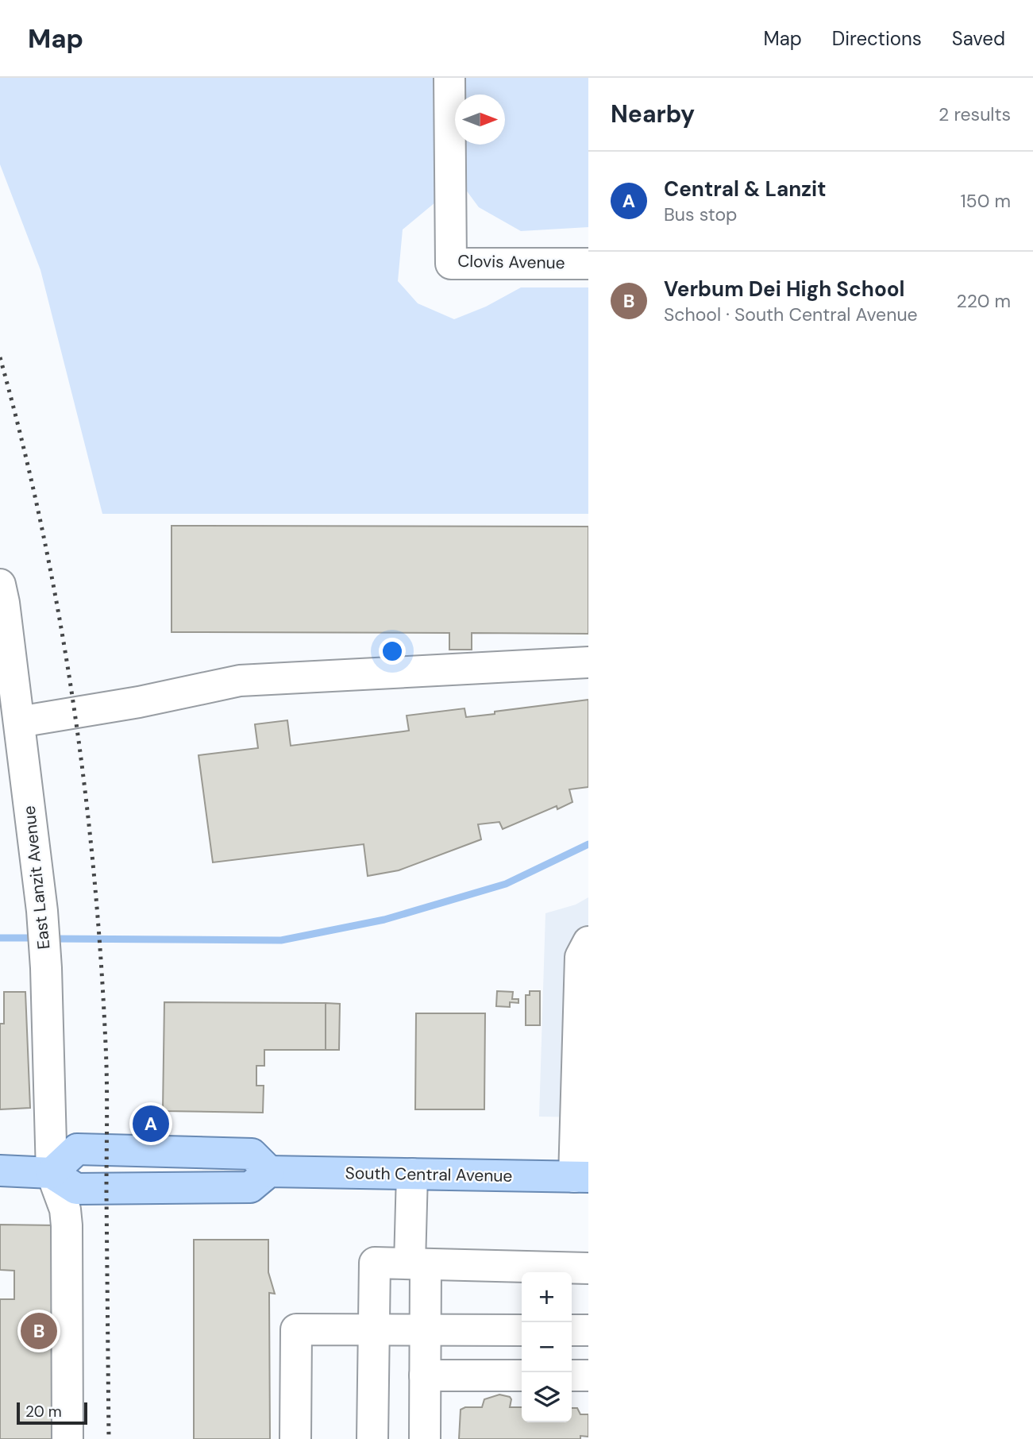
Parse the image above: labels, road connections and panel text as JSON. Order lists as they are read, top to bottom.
{
  "streets": {
    "main road": ["South Central Avenue"],
    "street": ["Clovis Avenue", "East Lanzit Avenue"]
  },
  "crossings": [
    ["East Lanzit Avenue", "South Central Avenue"]
  ],
  "scale_bar": "20 m",
  "north": "right",
  "page": {
    "header": "Map",
    "nav": ["Map", "Directions", "Saved"],
    "heading": ["Nearby", "2 results"],
    "list": [
      {
        "mark": "A",
        "name": "Central & Lanzit",
        "note": "Bus stop",
        "value": "150 m"
      },
      {
        "mark": "B",
        "name": "Verbum Dei High School",
        "note": "School · South Central Avenue",
        "value": "220 m"
      }
    ],
    "pins": ["A", "B"],
    "map_buttons": ["+", "−"],
    "scale": "20 m"
  }
}
